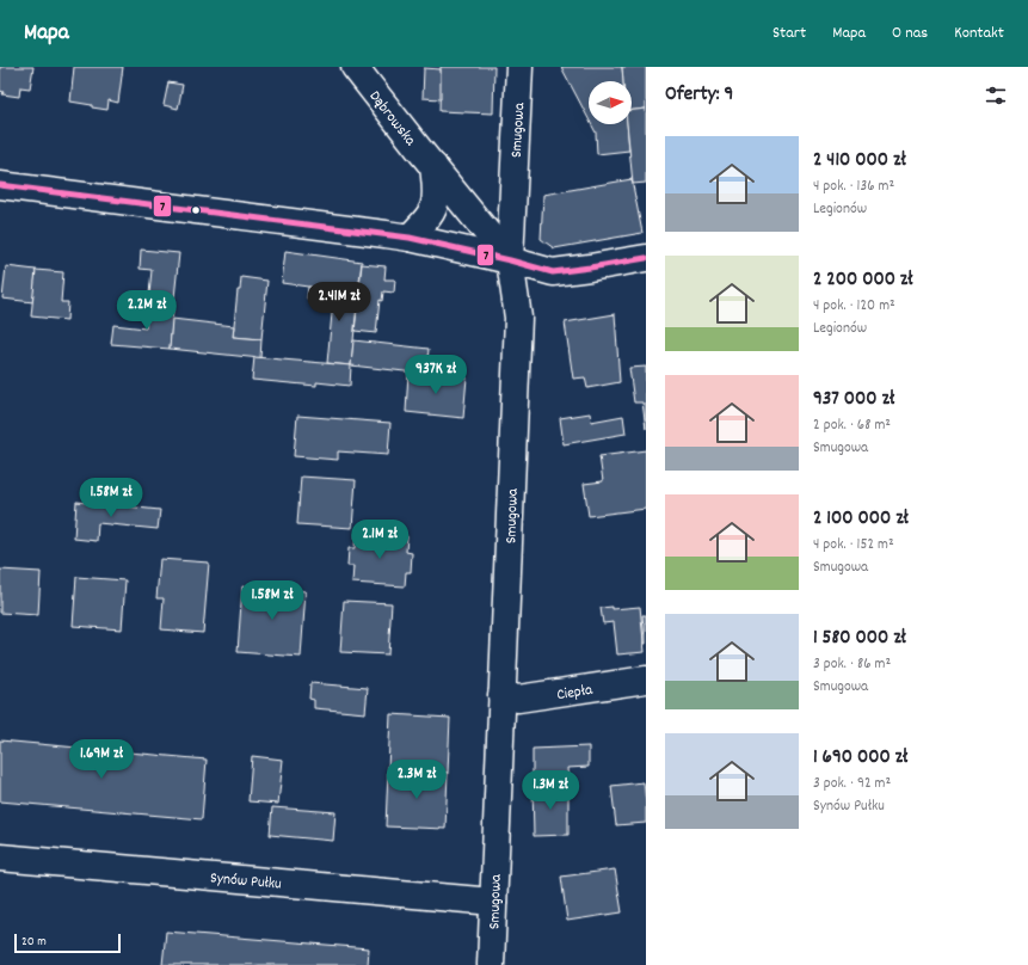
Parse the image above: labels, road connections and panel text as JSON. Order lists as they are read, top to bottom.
{
  "streets": {
    "street": [
      "Dąbrowska",
      "Smugowa",
      "Ciepła",
      "Synów Pułku"
    ]
  },
  "crossings": [
    ["Dąbrowska", "Smugowa"],
    ["Smugowa", "Ciepła"],
    ["Smugowa", "Synów Pułku"]
  ],
  "lines": ["transit line 7"],
  "scale_bar": "20 m",
  "north": "right",
  "page": {
    "header": "Mapa",
    "nav": [
      "Start",
      "Mapa",
      "O nas",
      "Kontakt"
    ],
    "heading": "Oferty: 9",
    "list": [
      {
        "name": "2 410 000 zł",
        "note": "4 pok. · 136 m² · Legionów"
      },
      {
        "name": "2 200 000 zł",
        "note": "4 pok. · 120 m² · Legionów"
      },
      {
        "name": "937 000 zł",
        "note": "2 pok. · 68 m² · Smugowa"
      },
      {
        "name": "2 100 000 zł",
        "note": "4 pok. · 152 m² · Smugowa"
      },
      {
        "name": "1 580 000 zł",
        "note": "3 pok. · 86 m² · Smugowa"
      },
      {
        "name": "1 690 000 zł",
        "note": "3 pok. · 92 m² · Synów Pułku"
      }
    ],
    "price": [
      "2.41M zł",
      "2.2M zł",
      "937K zł",
      "1.58M zł",
      "2.1M zł",
      "1.58M zł",
      "1.69M zł",
      "2.3M zł",
      "1.3M zł"
    ],
    "scale": "20 m"
  }
}
